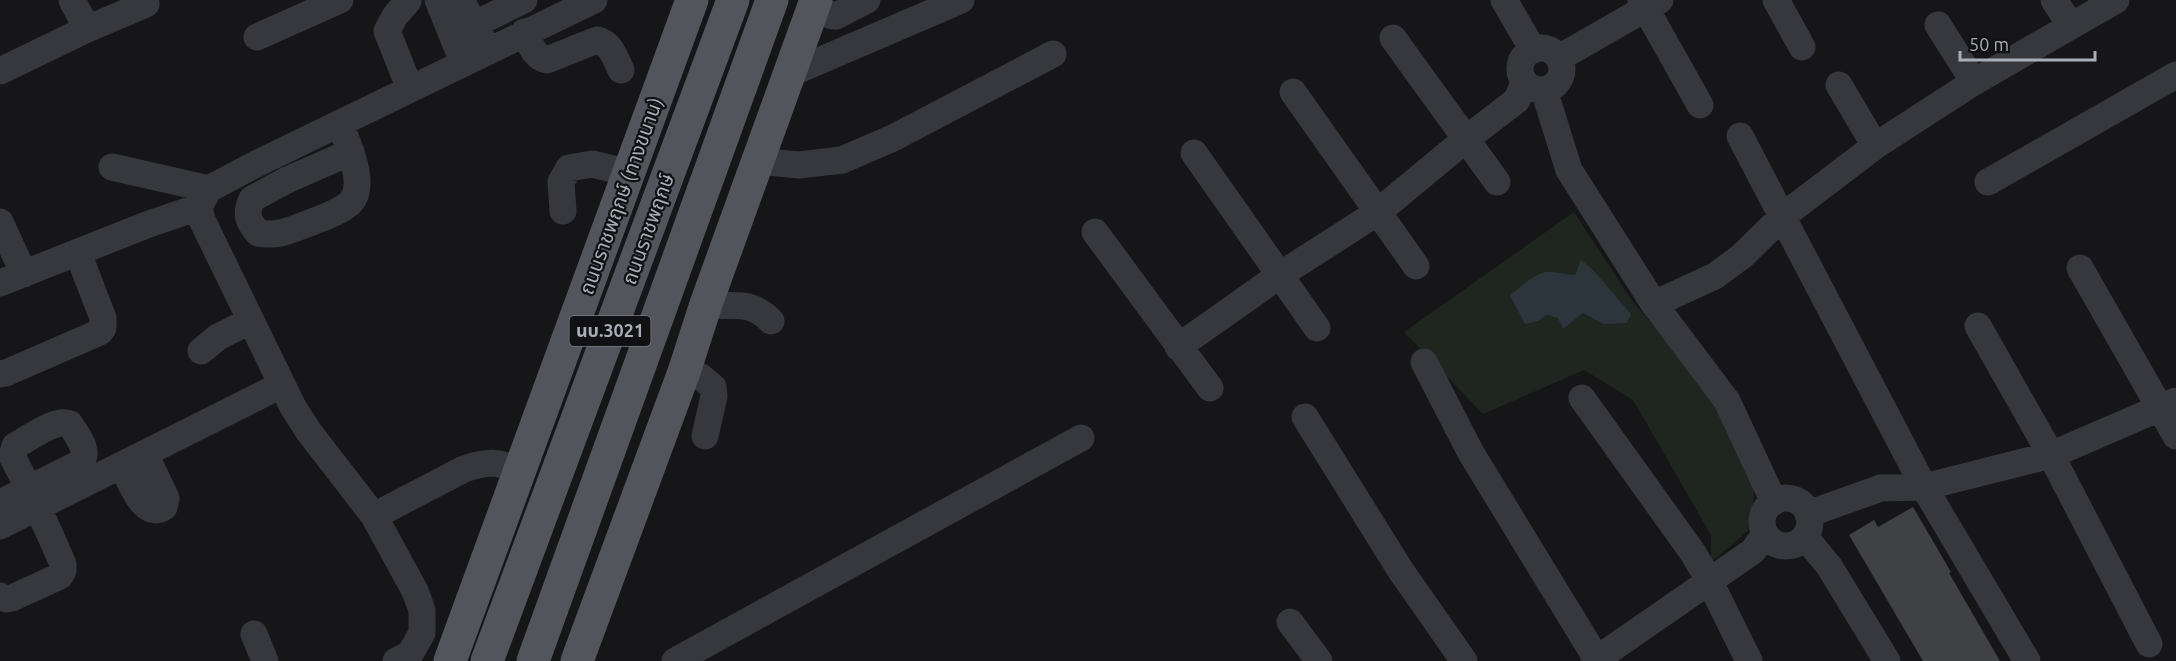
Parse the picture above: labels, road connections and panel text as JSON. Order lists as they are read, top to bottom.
{
  "streets": {
    "main road": ["ถนนราชพฤกษ์ (ทางขนาน)", "ถนนราชพฤกษ์", "นบ.3021"]
  },
  "scale_bar": "50 m"
}
